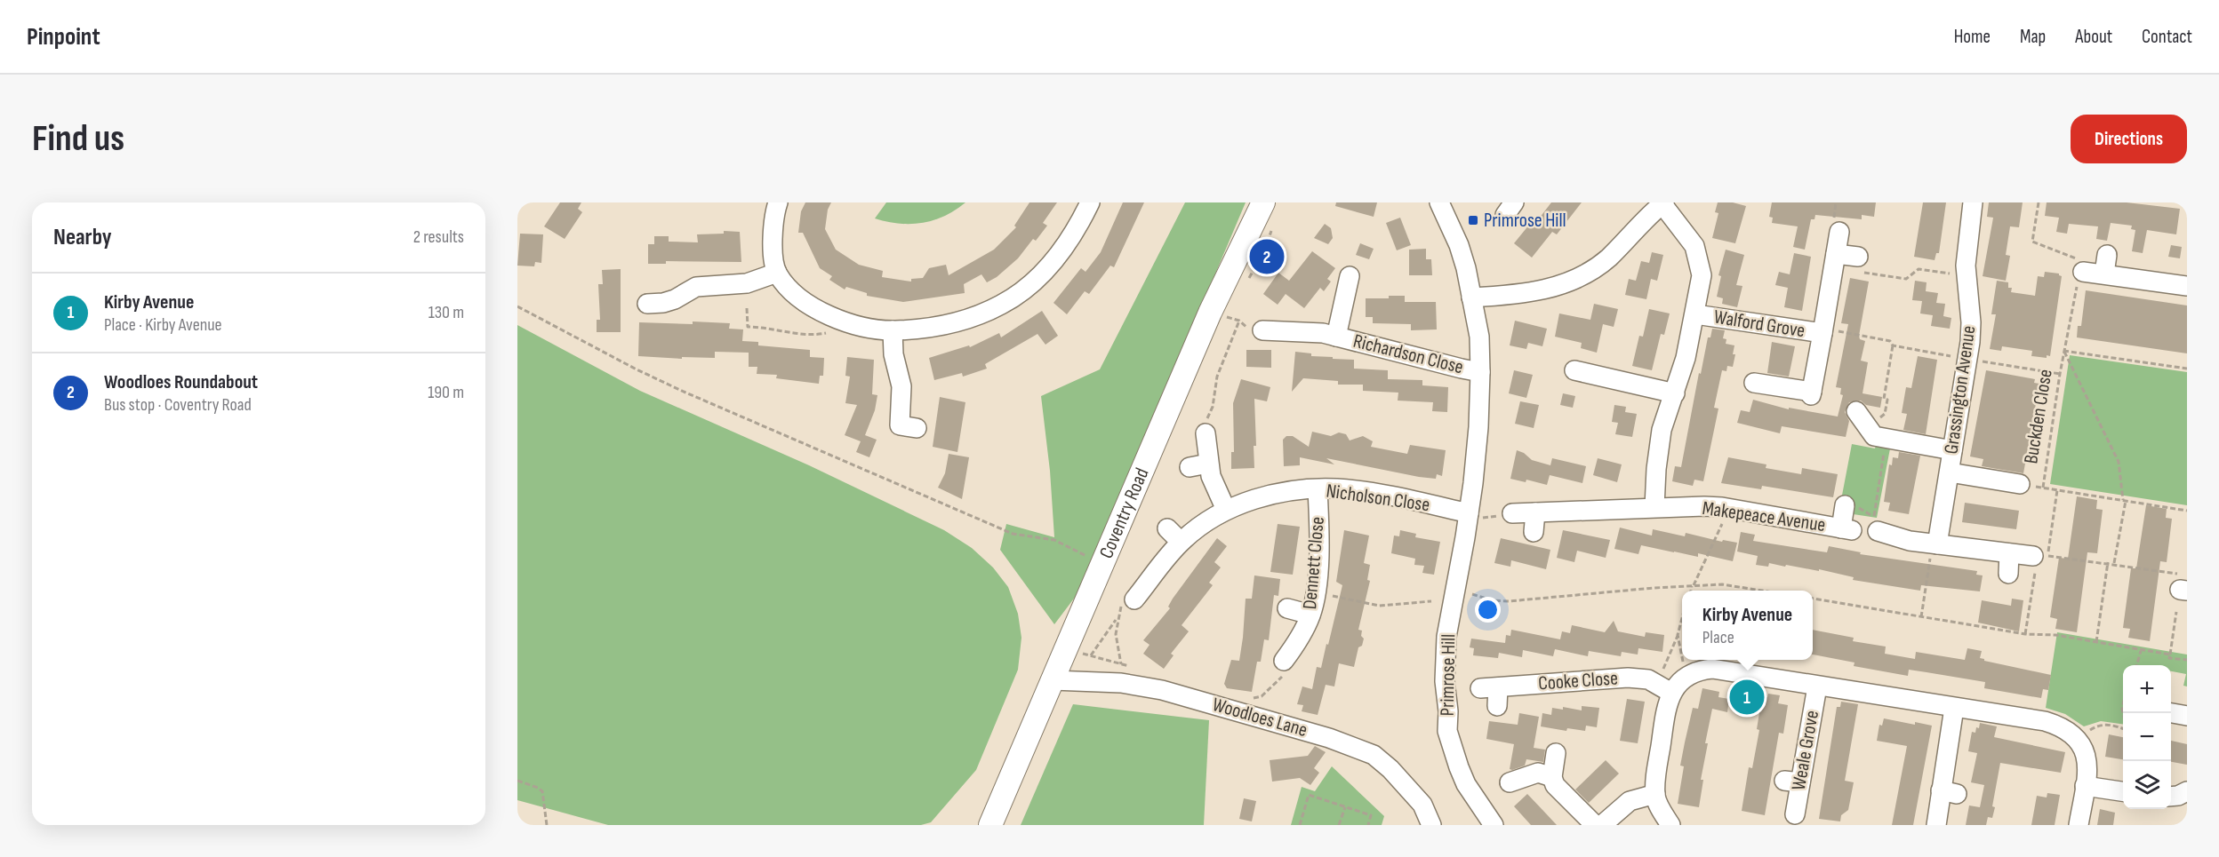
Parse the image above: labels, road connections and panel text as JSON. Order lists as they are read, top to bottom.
{
  "streets": {
    "main road": ["Coventry Road"],
    "street": [
      "Walford Grove",
      "Richardson Close",
      "Grassington Avenue",
      "Nicholson Close",
      "Makepeace Avenue",
      "Dennett Close",
      "Primrose Hill",
      "Cooke Close",
      "Woodloes Lane",
      "Weale Grove"
    ],
    "path": ["Buckden Close"]
  },
  "crossings": [
    ["Richardson Close", "Primrose Hill"],
    ["Nicholson Close", "Dennett Close"],
    ["Nicholson Close", "Primrose Hill"],
    ["Coventry Road", "Woodloes Lane"]
  ],
  "places": {
    "transit": ["Primrose Hill"]
  },
  "page": {
    "header": "Pinpoint",
    "nav": [
      "Home",
      "Map",
      "About",
      "Contact"
    ],
    "buttons": "Directions",
    "title": "Find us",
    "heading": ["Nearby", "2 results"],
    "pins": ["2", "1"],
    "list": [
      {
        "mark": "1",
        "name": "Kirby Avenue",
        "note": "Place · Kirby Avenue",
        "value": "130 m"
      },
      {
        "mark": "2",
        "name": "Woodloes Roundabout",
        "note": "Bus stop · Coventry Road",
        "value": "190 m"
      }
    ],
    "popup": ["Kirby Avenue", "Place"],
    "map_buttons": ["+", "−"]
  }
}
